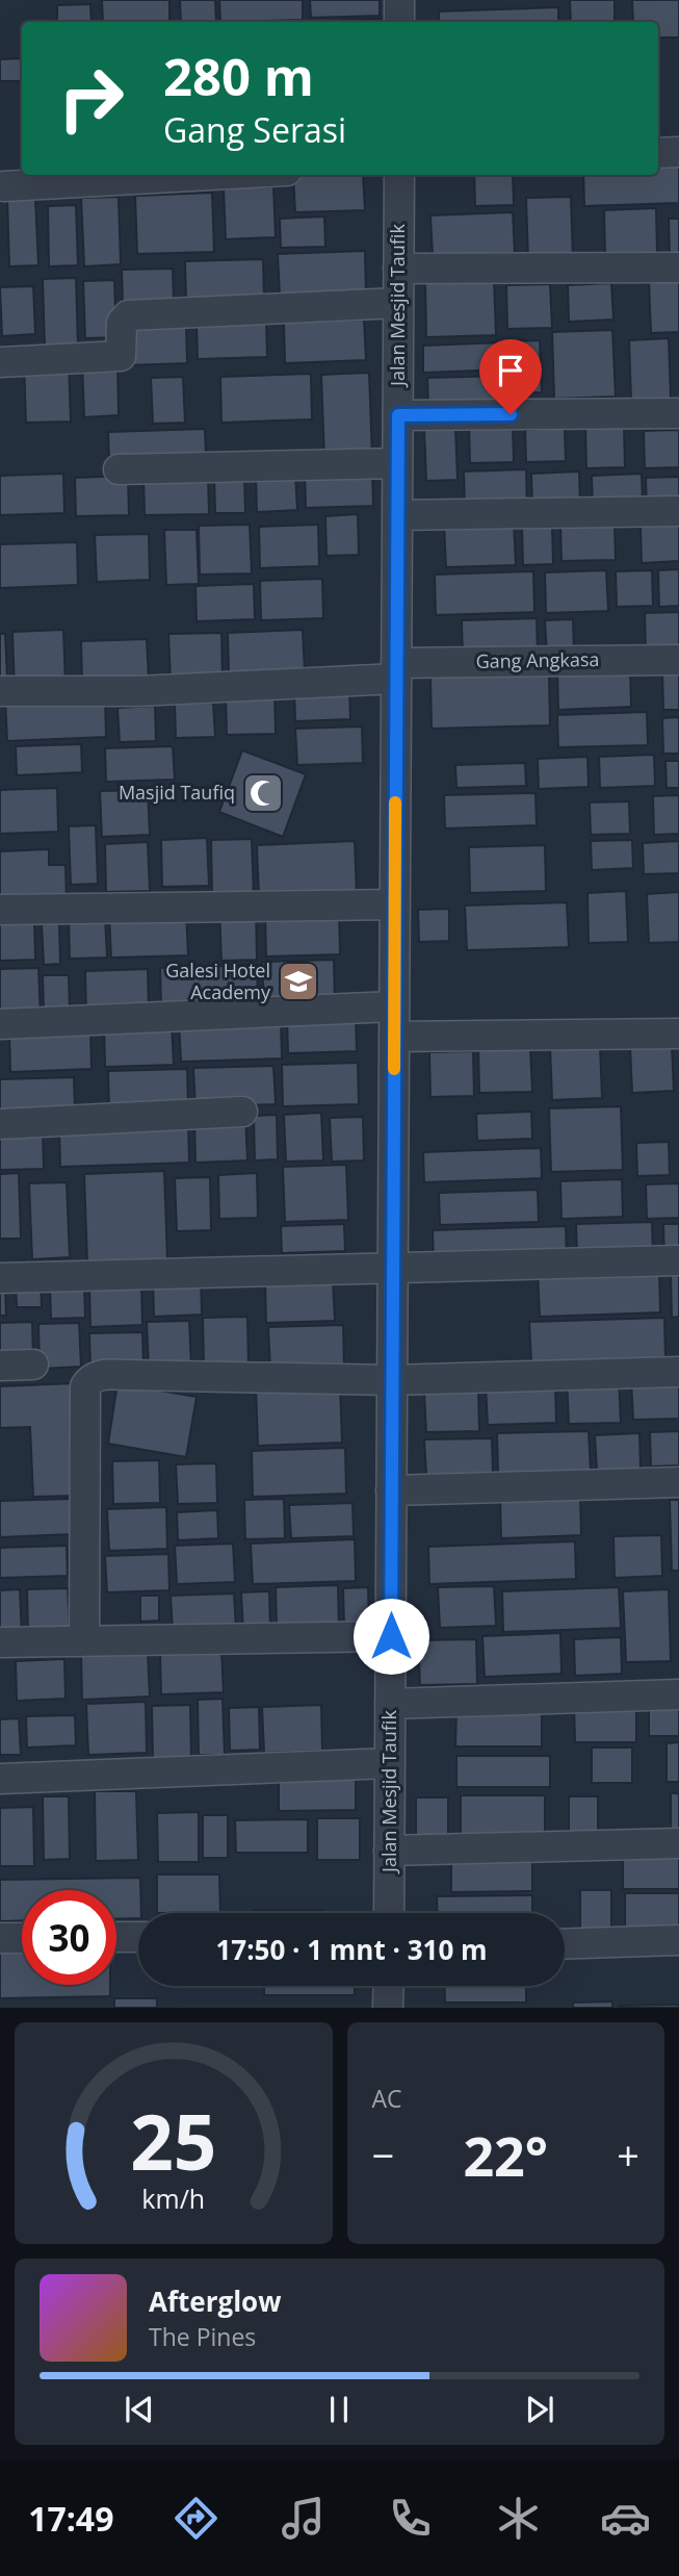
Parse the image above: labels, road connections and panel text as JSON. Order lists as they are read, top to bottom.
{
  "streets": {
    "street": ["Jalan Mesjid Taufik", "Gang Angkasa"]
  },
  "crossings": [
    ["Jalan Mesjid Taufik", "Gang Angkasa"]
  ],
  "places": {
    "mosque": ["Masjid Taufiq"],
    "school or university": ["Galesi Hotel Academy"]
  },
  "page": {
    "turn": ["280 m", "Gang Serasi"],
    "limit": "30",
    "trip": "17:50 · 1 mnt · 310 m",
    "tile": "AC",
    "heat": ["−", "22°", "+"],
    "song": ["Afterglow", "The Pines"],
    "tabs": "17:49",
    "gauge": ["25", "km/h"]
  }
}
